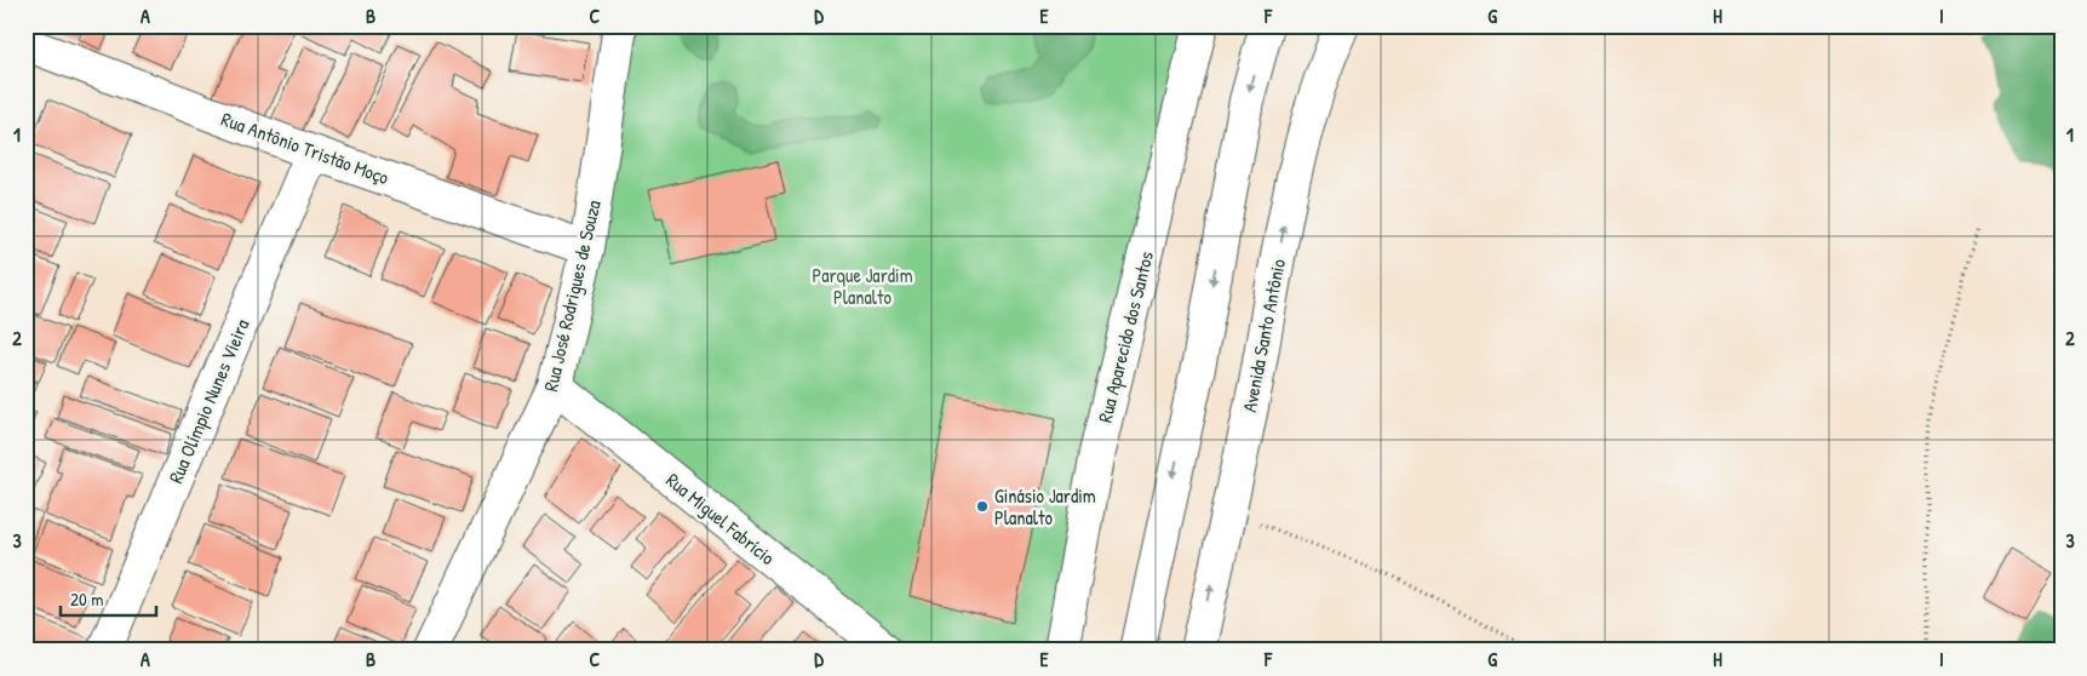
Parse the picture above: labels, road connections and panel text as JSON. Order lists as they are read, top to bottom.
{
  "streets": {
    "street": [
      "Rua Antônio Tristão Moço",
      "Rua José Rodrigues de Souza",
      "Avenida Santo Antônio",
      "Rua Aparecido dos Santos",
      "Rua Olímpio Nunes Vieira",
      "Rua Miguel Fabrício"
    ]
  },
  "crossings": [
    ["Rua Antônio Tristão Moço", "Rua José Rodrigues de Souza"],
    ["Rua Antônio Tristão Moço", "Rua Olímpio Nunes Vieira"],
    ["Rua José Rodrigues de Souza", "Rua Miguel Fabrício"]
  ],
  "parks": ["Parque Jardim Planalto"],
  "places": ["Ginásio Jardim Planalto"],
  "scale_bar": "20 m",
  "grid": {
    "columns": [
      "A",
      "B",
      "C",
      "D",
      "E",
      "F",
      "G",
      "H",
      "I"
    ],
    "rows": ["1", "2", "3"]
  }
}
